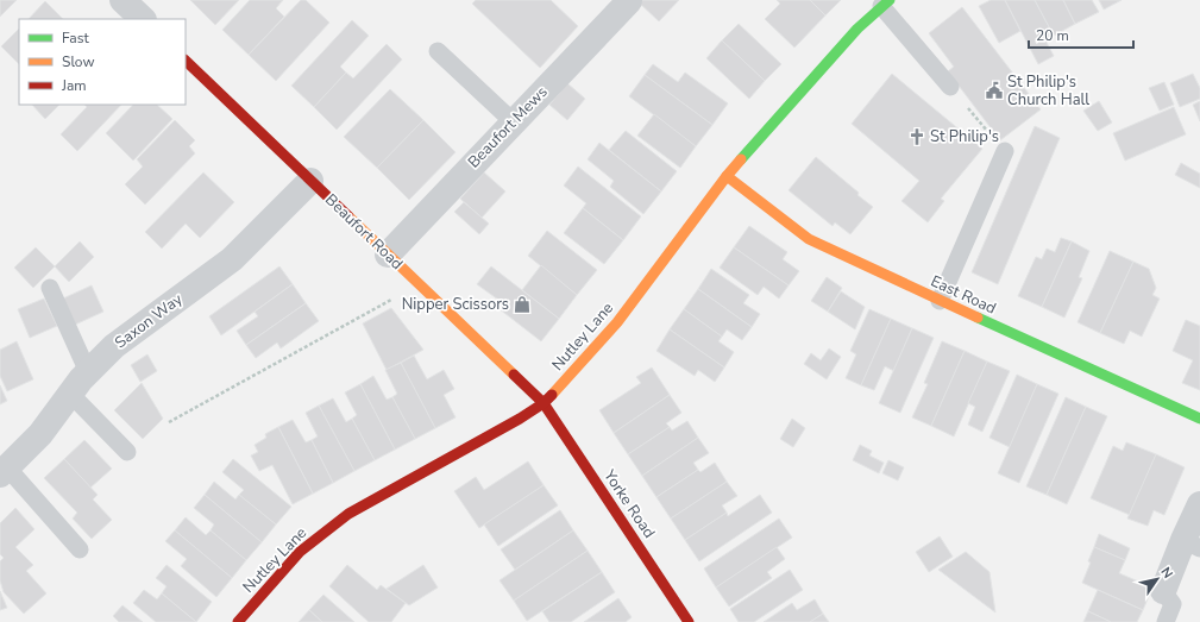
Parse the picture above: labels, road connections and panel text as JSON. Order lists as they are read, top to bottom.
{
  "streets": {
    "street": [
      "Beaufort Mews",
      "Beaufort Road",
      "East Road",
      "Saxon Way",
      "Nutley Lane",
      "Yorke Road"
    ]
  },
  "crossings": [
    ["Beaufort Mews", "Beaufort Road"],
    ["Beaufort Road", "Saxon Way"],
    ["Beaufort Road", "Nutley Lane"],
    ["Beaufort Road", "Yorke Road"],
    ["East Road", "Nutley Lane"],
    ["Nutley Lane", "Yorke Road"]
  ],
  "places": {
    "public building": ["St Philip's Church Hall"],
    "church": ["St Philip's"],
    "shop": ["Nipper Scissors"]
  },
  "legend": ["Fast", "Slow", "Jam"],
  "scale_bar": "20 m",
  "north": "top right"
}
